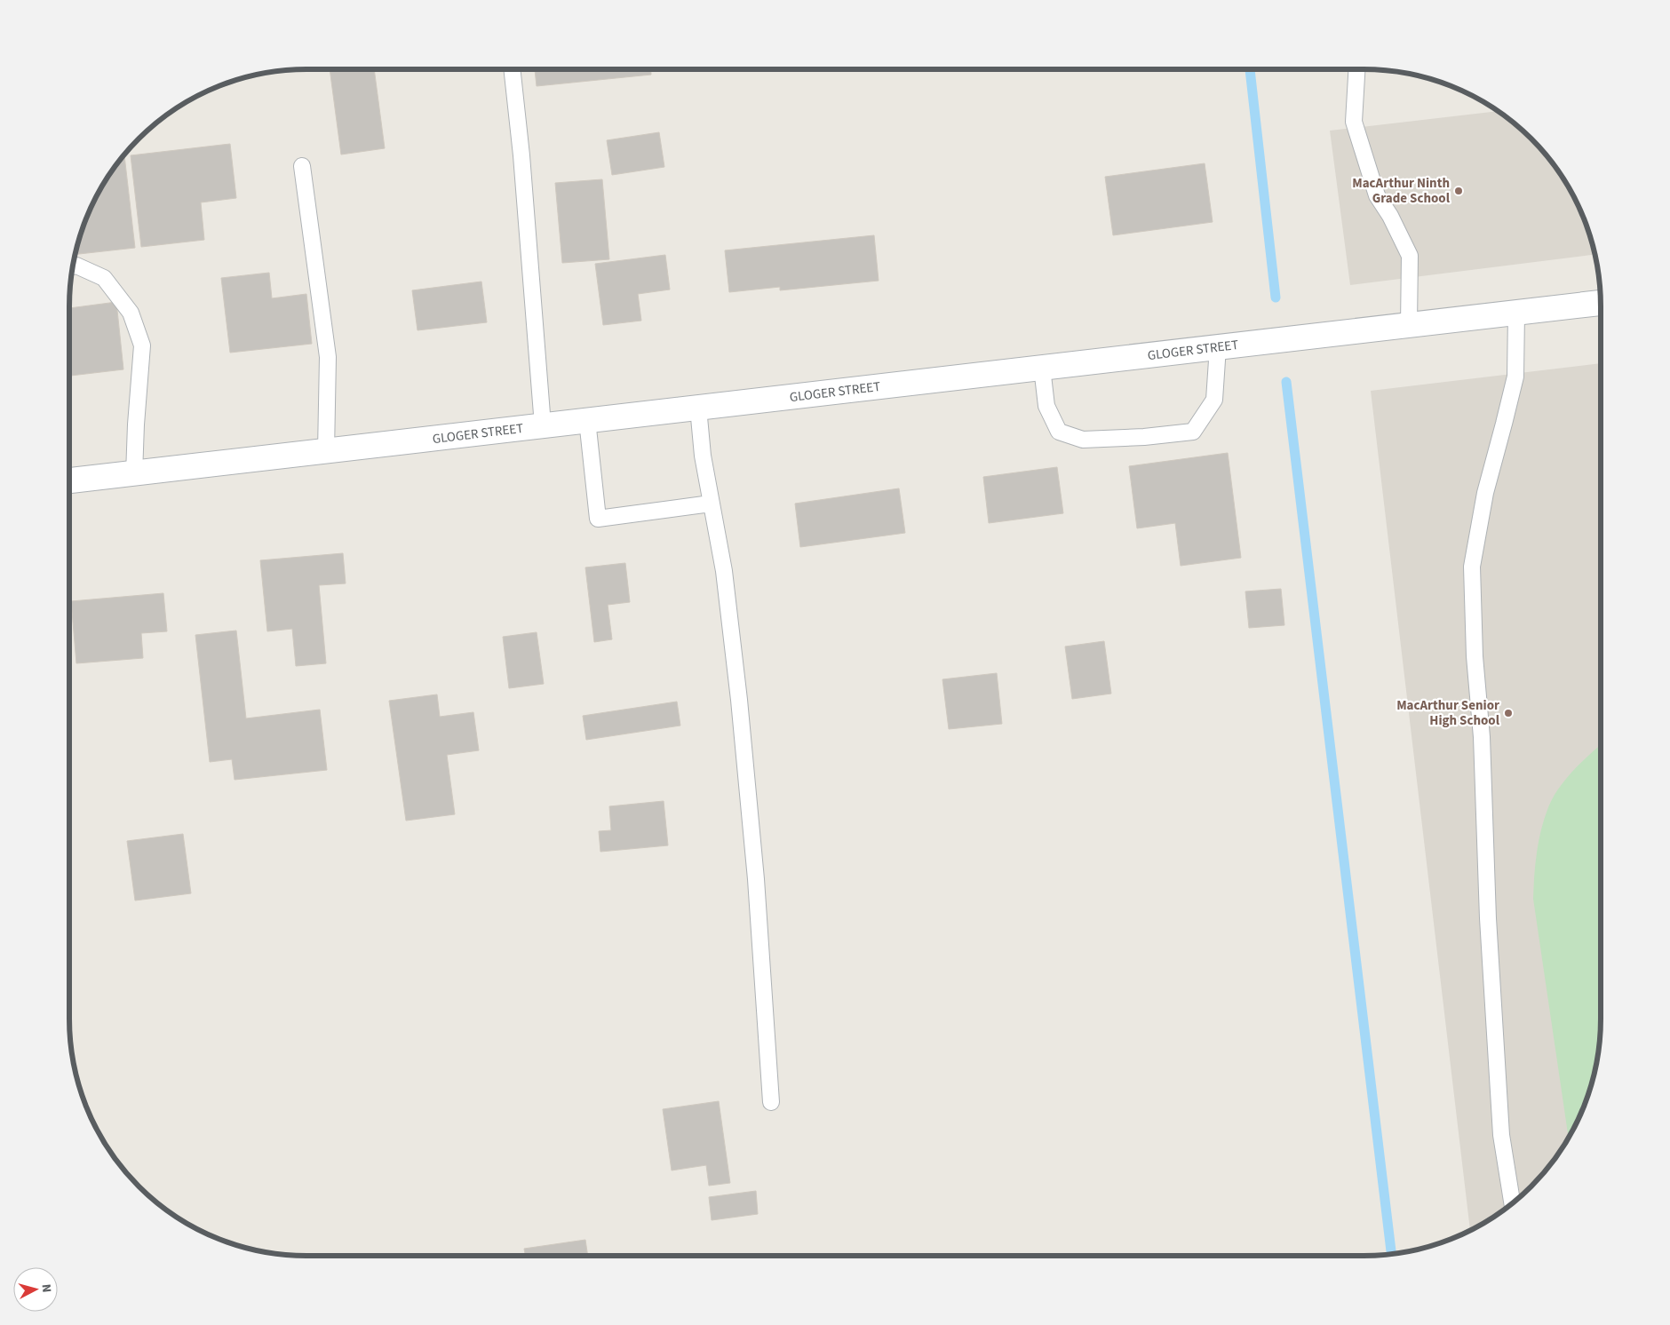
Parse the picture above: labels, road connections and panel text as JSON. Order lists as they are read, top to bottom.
{
  "streets": {
    "street": ["GLOGER STREET"]
  },
  "places": ["MacArthur Ninth Grade School", "MacArthur Senior High School"],
  "north": "right"
}
